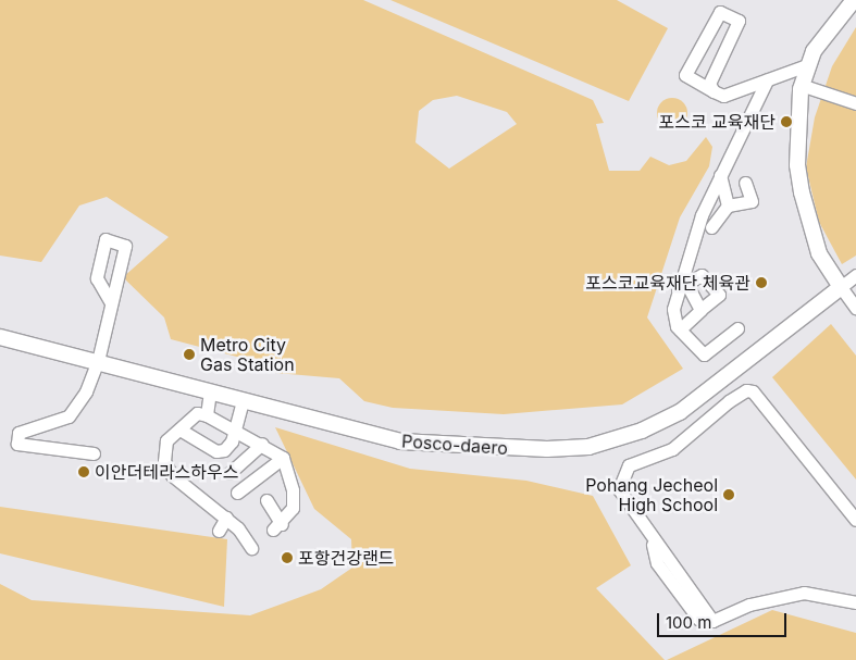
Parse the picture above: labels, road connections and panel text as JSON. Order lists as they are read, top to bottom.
{
  "streets": {
    "main road": ["Posco-daero"]
  },
  "places": [
    "포스코 교육재단",
    "포스코교육재단 체육관",
    "Metro City Gas Station",
    "이안더테라스하우스",
    "Pohang Jecheol High School",
    "포항건강랜드"
  ],
  "scale_bar": "100 m"
}
